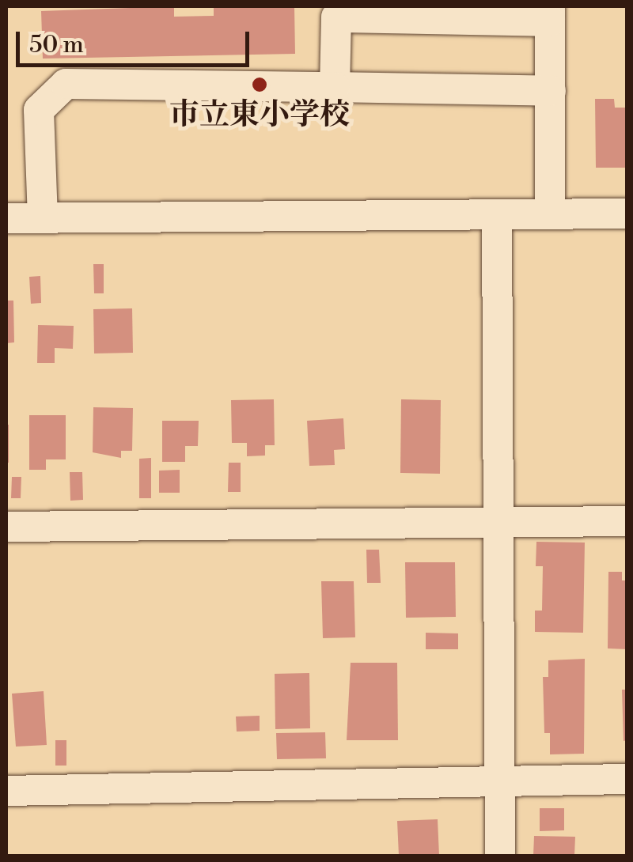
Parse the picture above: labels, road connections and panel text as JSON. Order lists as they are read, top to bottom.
{
  "places": ["市立東小学校"],
  "scale_bar": "50 m"
}
